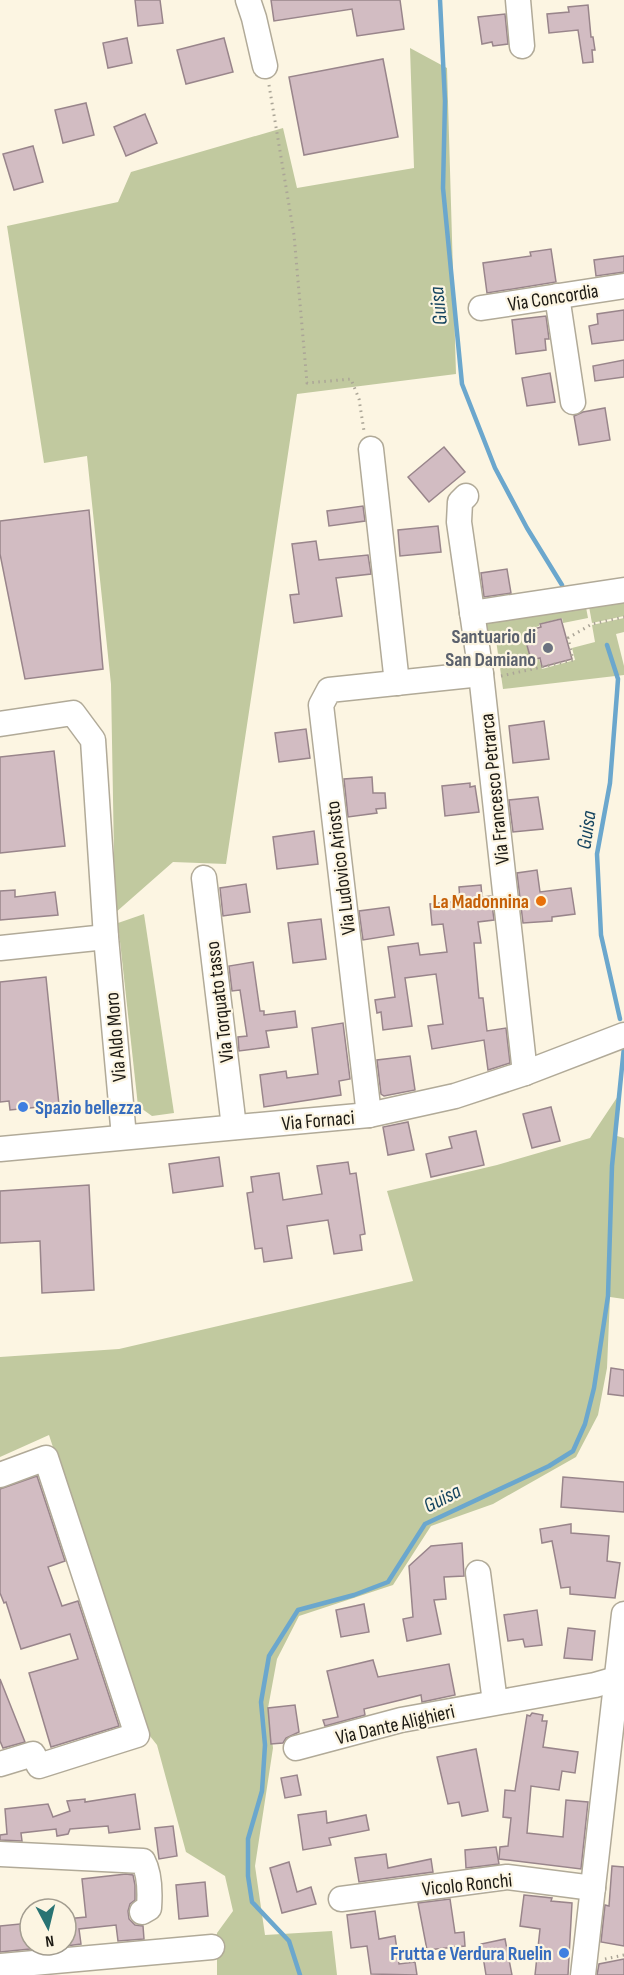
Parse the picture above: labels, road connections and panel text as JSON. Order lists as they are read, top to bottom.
{
  "streets": {
    "street": [
      "Via Concordia",
      "Via Francesco Petrarca",
      "Via Ludovico Ariosto",
      "Via Torquato tasso",
      "Via Aldo Moro",
      "Via Fornaci",
      "Via Dante Alighieri",
      "Vicolo Ronchi"
    ]
  },
  "crossings": [
    ["Via Francesco Petrarca", "Via Ludovico Ariosto"],
    ["Via Francesco Petrarca", "Via Fornaci"],
    ["Via Ludovico Ariosto", "Via Fornaci"],
    ["Via Torquato tasso", "Via Fornaci"],
    ["Via Aldo Moro", "Via Fornaci"]
  ],
  "water": ["Guisa"],
  "places": [
    "Santuario di San Damiano",
    "La Madonnina",
    "Spazio bellezza",
    "Frutta e Verdura Ruelin"
  ],
  "north": "bottom"
}
